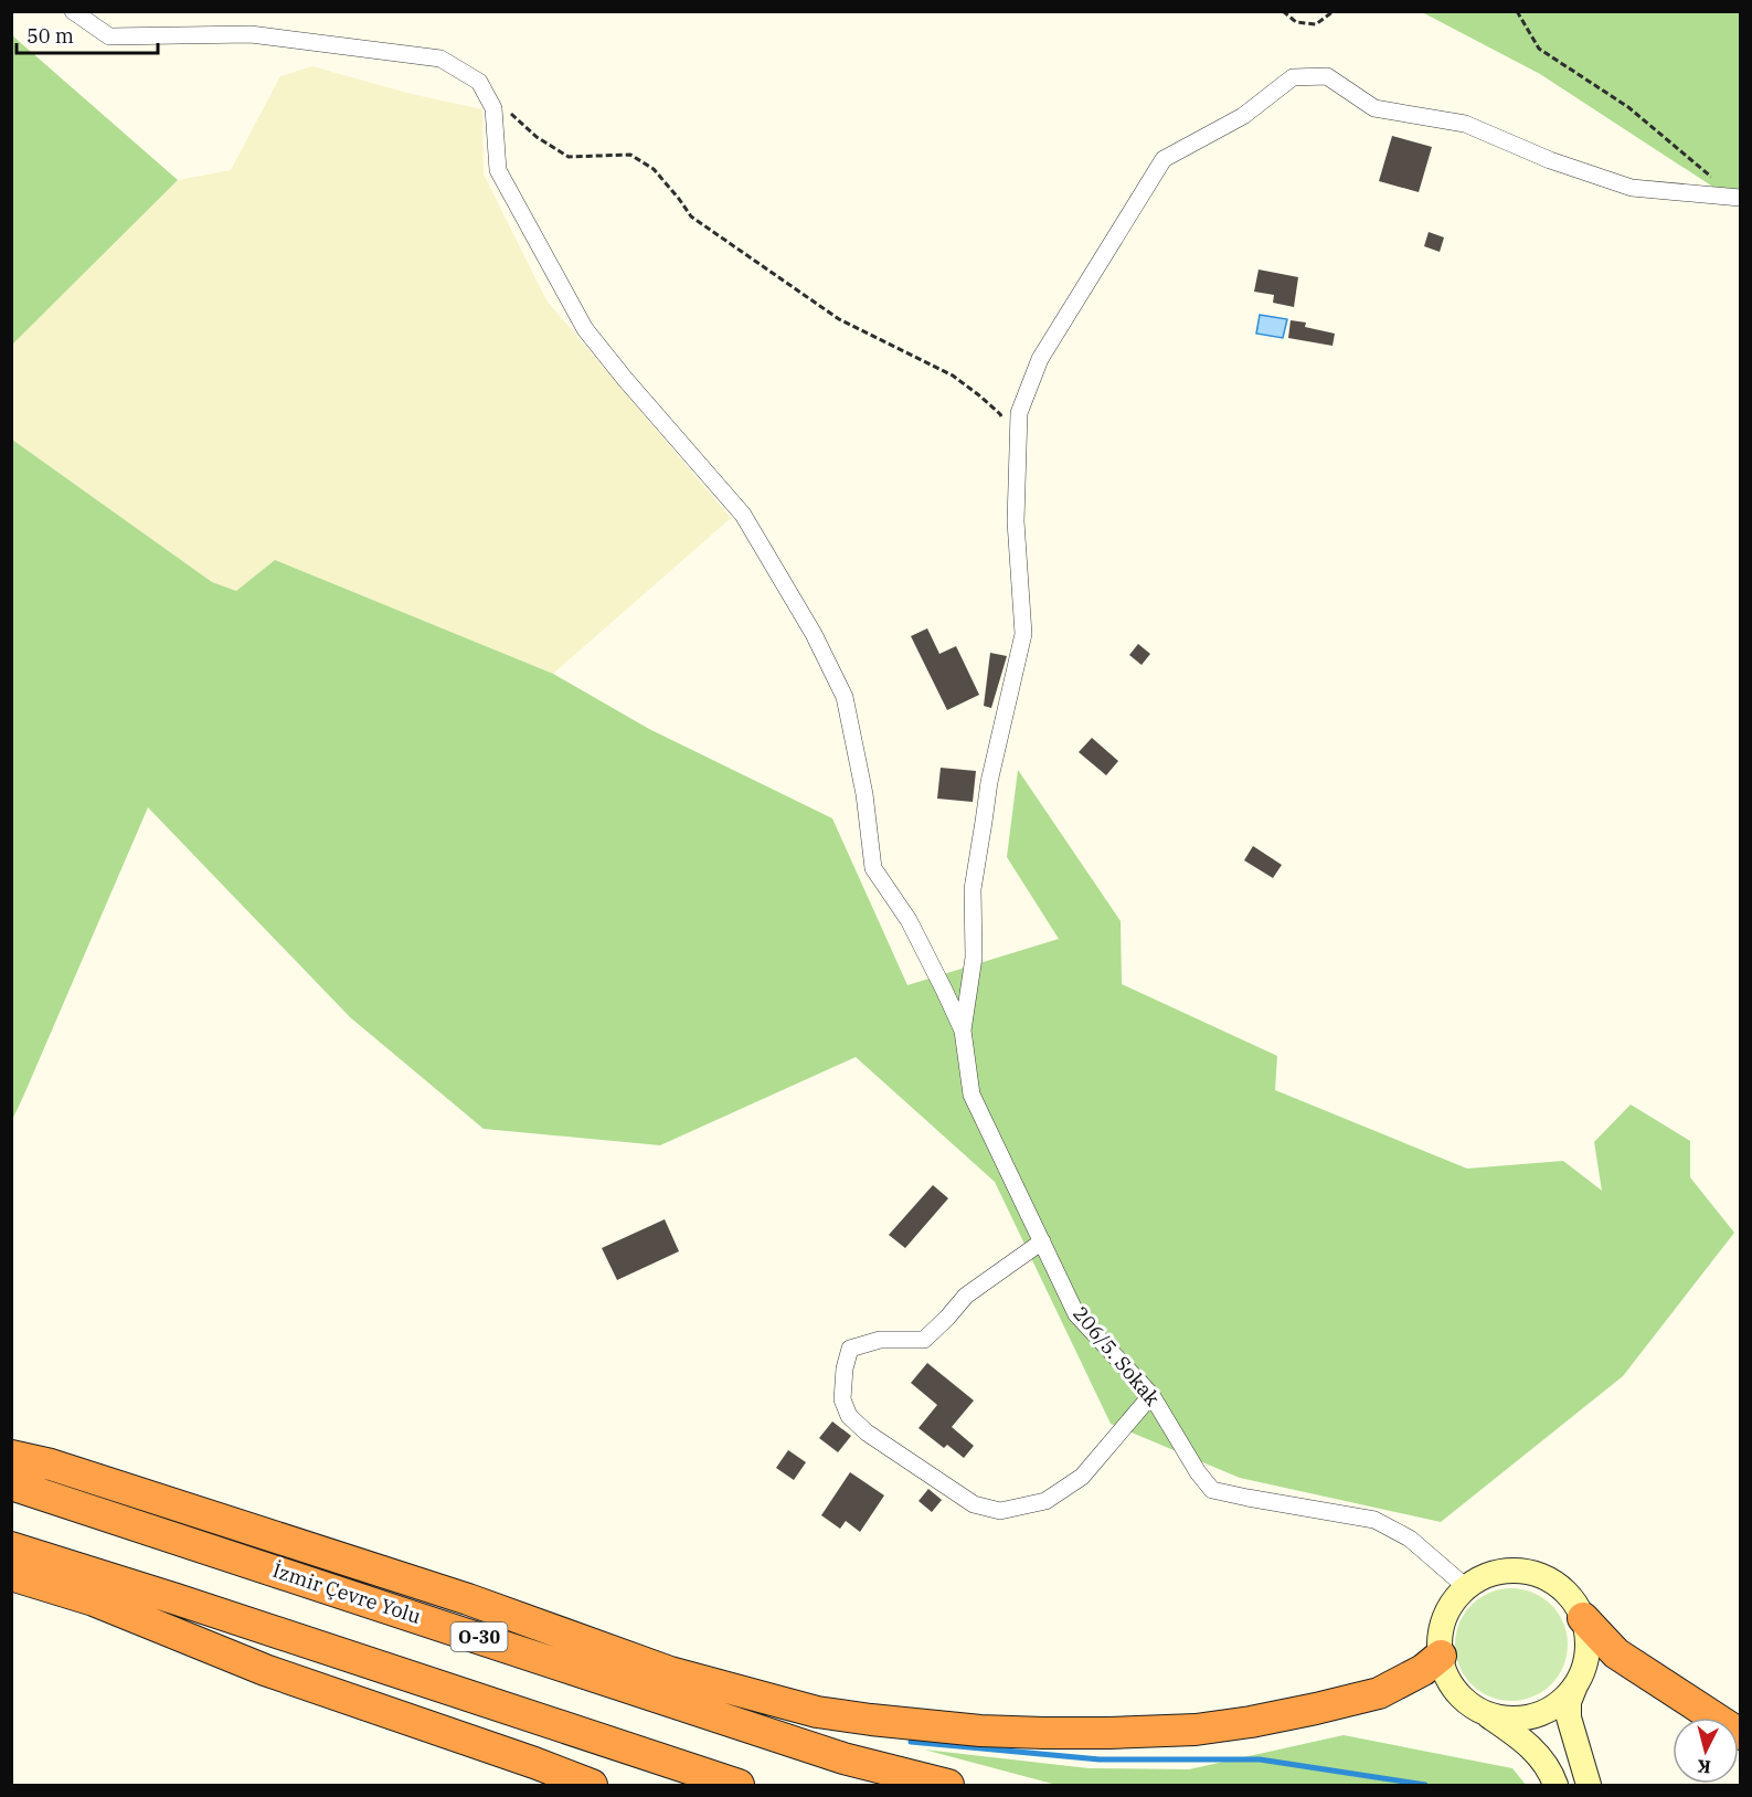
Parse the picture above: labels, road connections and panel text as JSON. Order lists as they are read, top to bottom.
{
  "streets": {
    "highway": ["İzmir Çevre Yolu", "O-30"],
    "street": ["206/5. Sokak"]
  },
  "scale_bar": "50 m",
  "north": "bottom"
}
